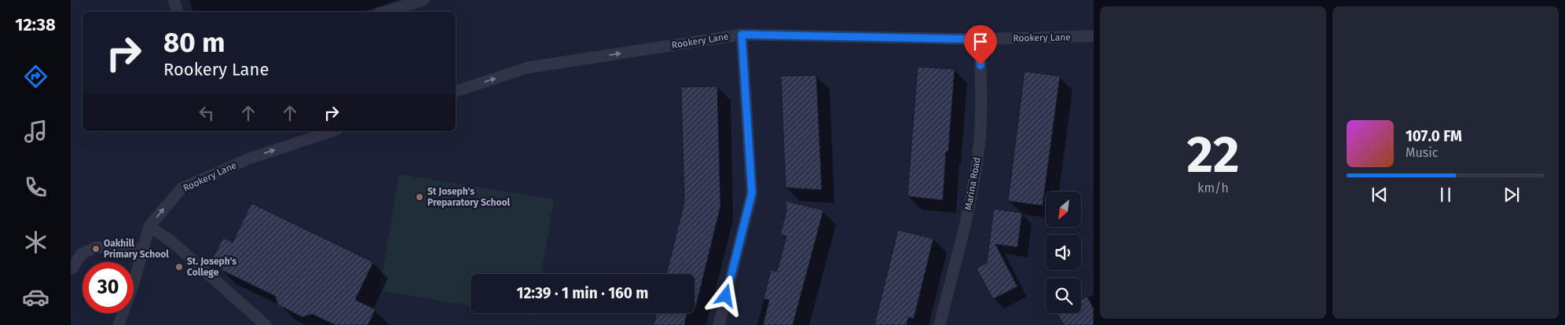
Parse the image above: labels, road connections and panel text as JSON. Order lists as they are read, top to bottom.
{
  "streets": {
    "street": ["Rookery Lane", "Marina Road"]
  },
  "crossings": [
    ["Rookery Lane", "Marina Road"]
  ],
  "one_way": ["Rookery Lane"],
  "places": ["St Joseph's Preparatory School", "Oakhill Primary School", "St. Joseph's College"],
  "north": "bottom left",
  "page": {
    "tabs": "12:38",
    "tile": ["22", "km/h"],
    "turn": ["80 m", "Rookery Lane"],
    "song": ["107.0 FM", "Music"],
    "limit": "30",
    "trip": "12:39 · 1 min · 160 m"
  }
}
